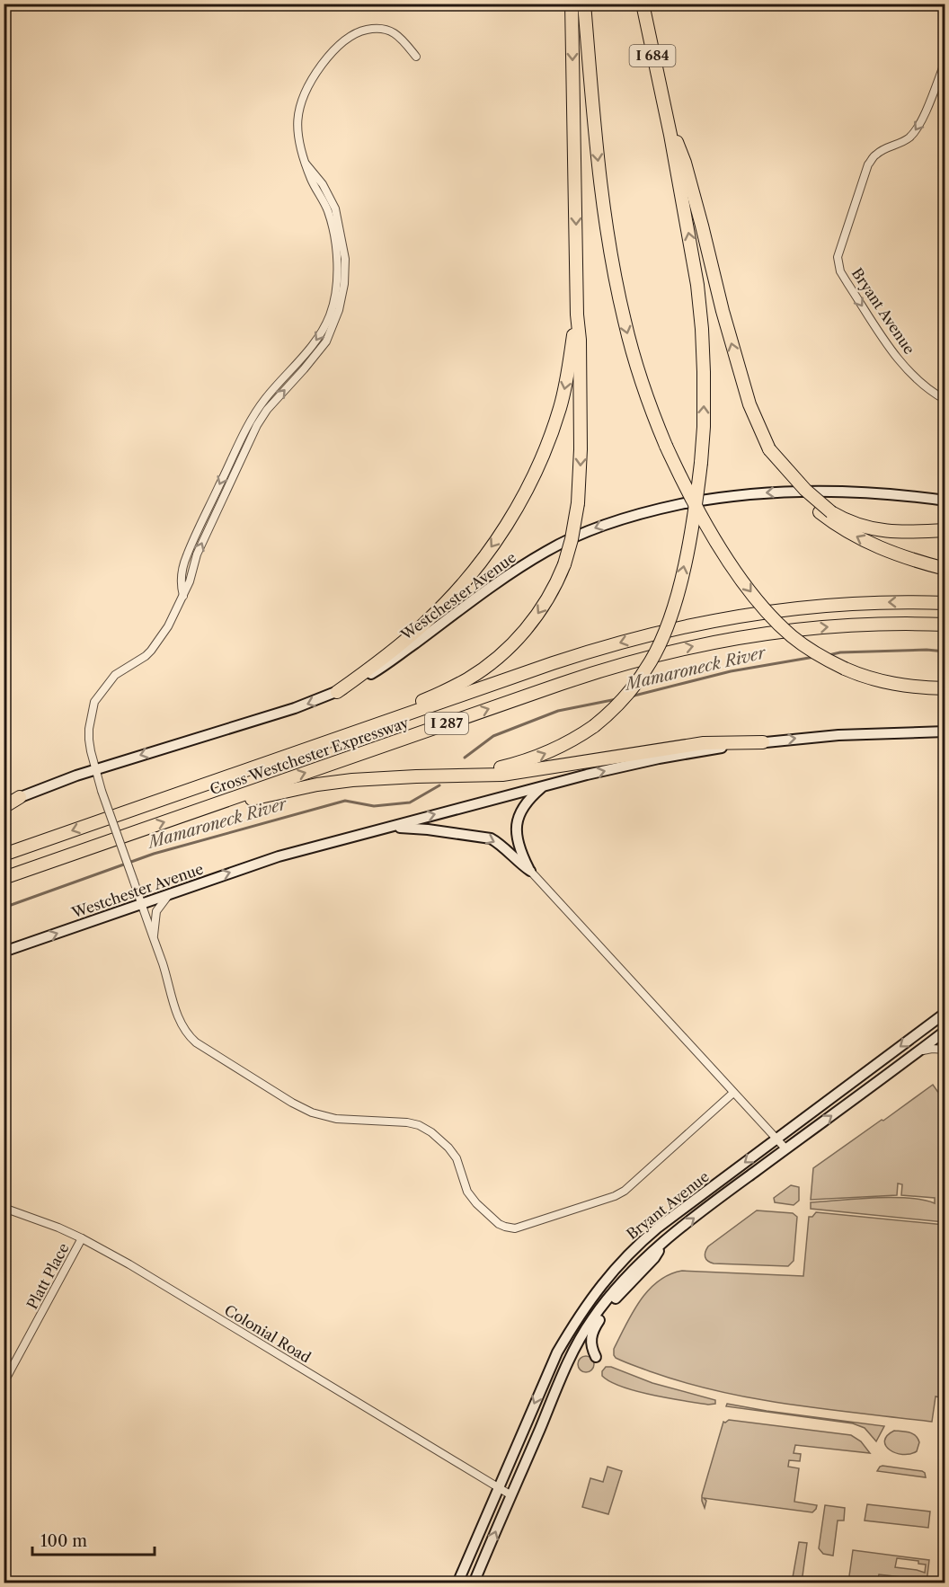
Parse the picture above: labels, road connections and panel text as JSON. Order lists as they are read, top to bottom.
{
  "streets": {
    "highway": ["I 684", "I 287", "Cross Westchester Expressway"],
    "main road": ["Bryant Avenue", "Westchester Avenue"],
    "street": ["Platt Place", "Colonial Road"]
  },
  "crossings": [
    ["Bryant Avenue", "Colonial Road"],
    ["Platt Place", "Colonial Road"]
  ],
  "water": ["Mamaroneck River"],
  "scale_bar": "100 m"
}
